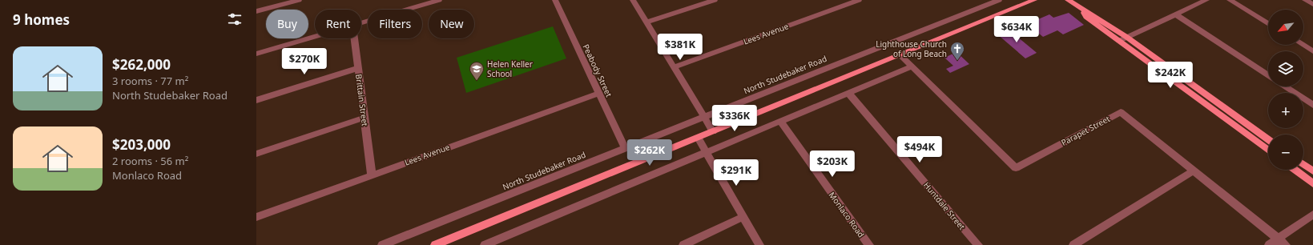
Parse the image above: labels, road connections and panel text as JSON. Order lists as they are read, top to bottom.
{
  "streets": {
    "street": [
      "Lees Avenue",
      "Peabody Street",
      "North Studebaker Road",
      "Brittain Street",
      "Parapet Street",
      "Huntdale Street",
      "Monlaco Road"
    ]
  },
  "crossings": [
    ["Lees Avenue", "Peabody Street"],
    ["Lees Avenue", "Brittain Street"],
    ["Peabody Street", "North Studebaker Road"]
  ],
  "places": {
    "church": ["Lighthouse Church of Long Beach"],
    "school or university": ["Helen Keller School"]
  },
  "north": "bottom left",
  "page": {
    "heading": "9 homes",
    "map_buttons": ["+", "−"],
    "chip": [
      "Buy",
      "Rent",
      "Filters",
      "New"
    ],
    "price": [
      "$634K",
      "$381K",
      "$270K",
      "$242K",
      "$336K",
      "$494K",
      "$262K",
      "$203K",
      "$291K"
    ],
    "list": [
      {
        "name": "$262,000",
        "note": "3 rooms · 77 m² · North Studebaker Road"
      },
      {
        "name": "$203,000",
        "note": "2 rooms · 56 m² · Monlaco Road"
      }
    ]
  }
}
